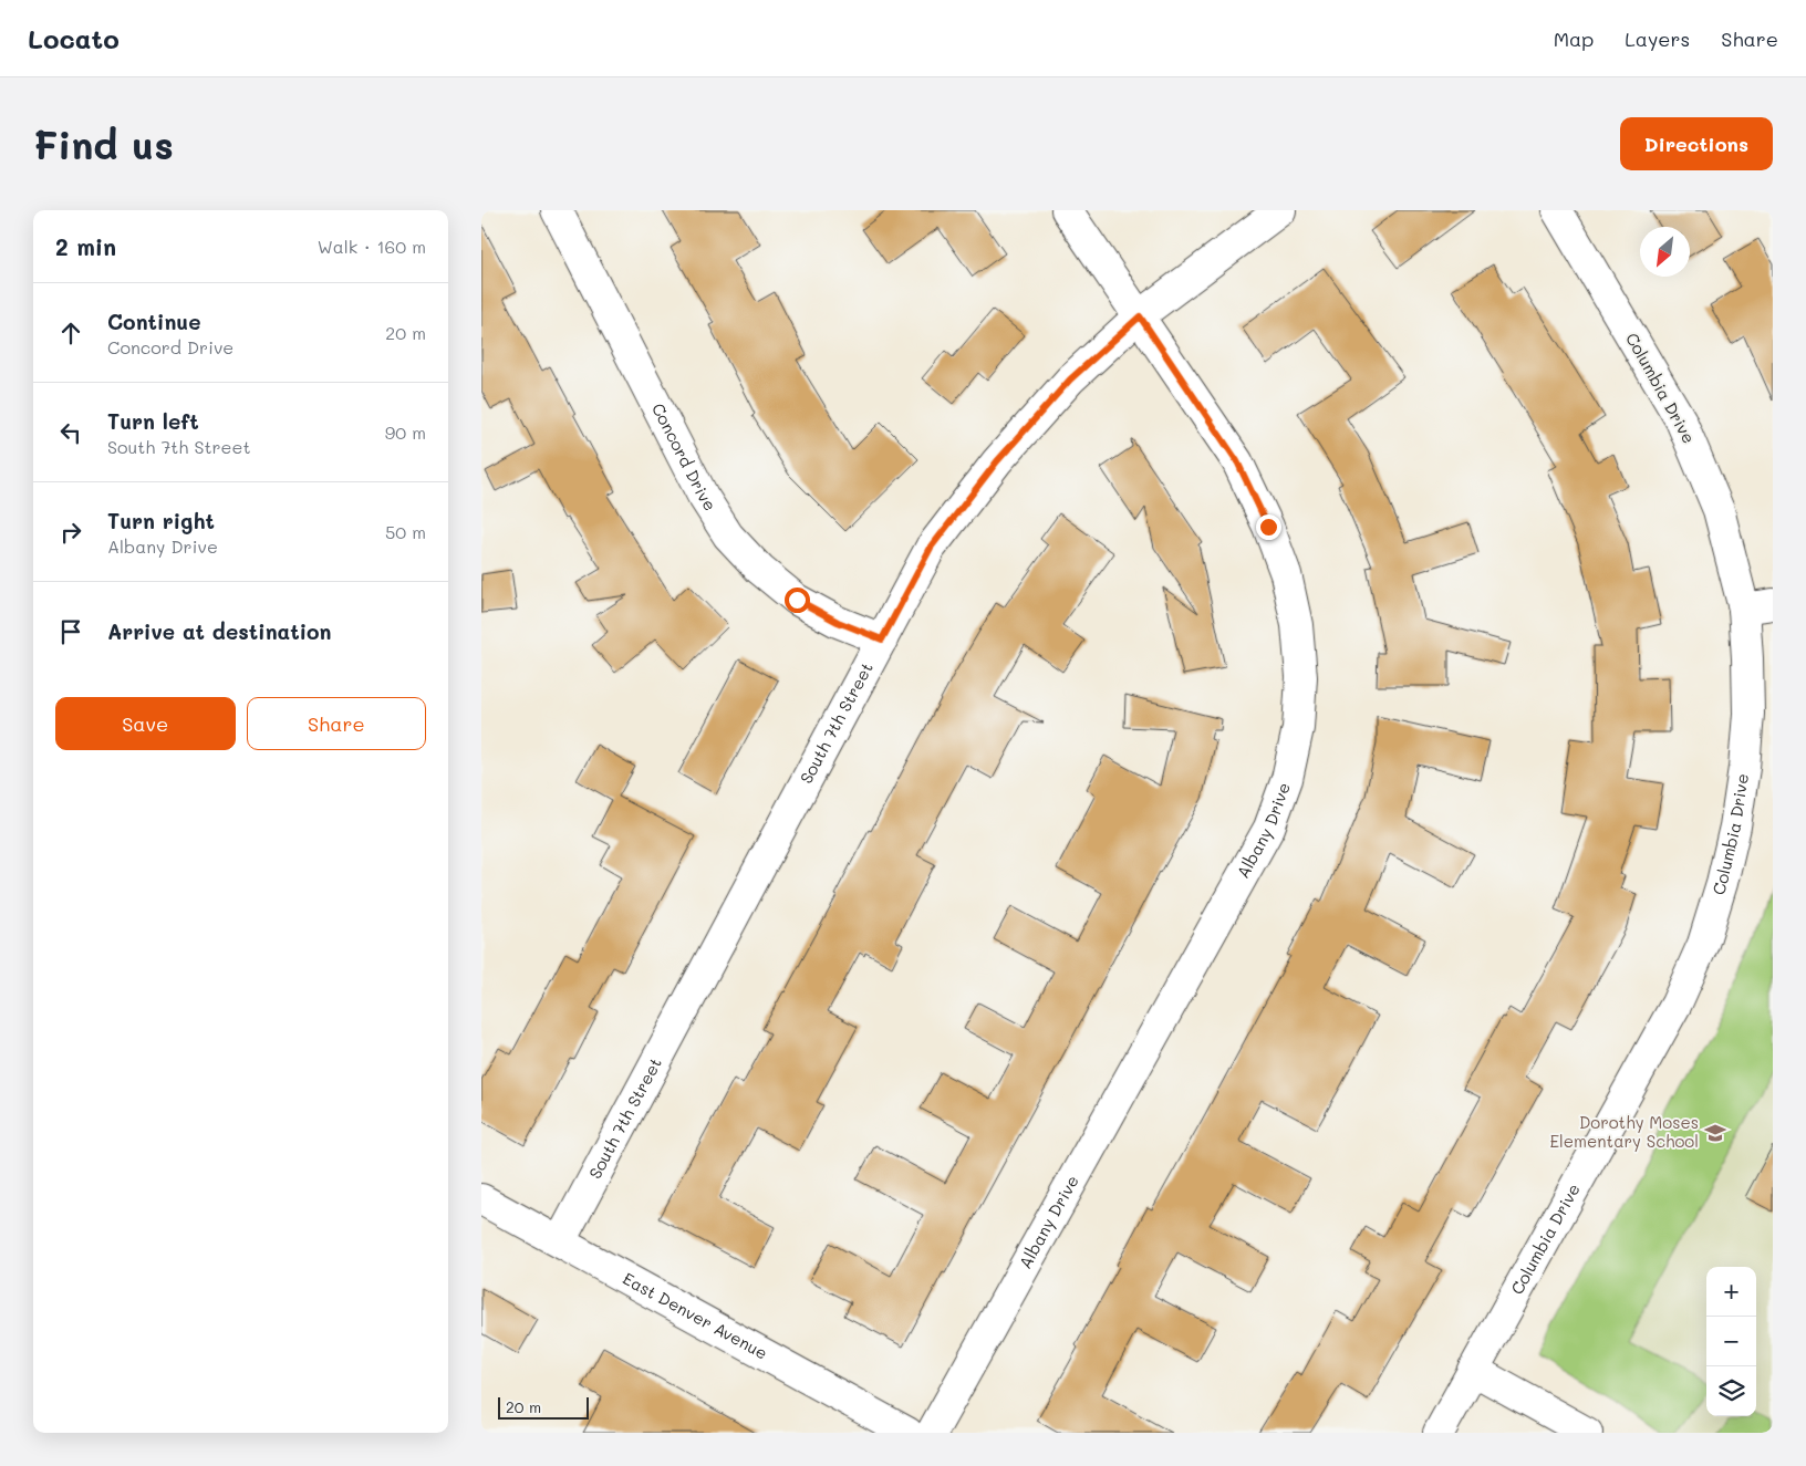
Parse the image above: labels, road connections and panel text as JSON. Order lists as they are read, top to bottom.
{
  "streets": {
    "street": [
      "Columbia Drive",
      "Concord Drive",
      "South 7th Street",
      "Albany Drive",
      "East Denver Avenue"
    ]
  },
  "crossings": [
    ["Concord Drive", "South 7th Street"],
    ["South 7th Street", "Albany Drive"],
    ["South 7th Street", "East Denver Avenue"]
  ],
  "places": {
    "school or university": ["Dorothy Moses Elementary School"]
  },
  "scale_bar": "20 m",
  "north": "bottom left",
  "page": {
    "header": "Locato",
    "nav": ["Map", "Layers", "Share"],
    "buttons": [
      "Directions",
      ["Save", "Share"]
    ],
    "title": "Find us",
    "heading": ["2 min", "Walk · 160 m"],
    "list": [
      ["Continue", "Concord Drive", "20 m"],
      ["Turn left", "South 7th Street", "90 m"],
      ["Turn right", "Albany Drive", "50 m"],
      "Arrive at destination"
    ],
    "map_buttons": ["+", "−"],
    "scale": "20 m"
  }
}
